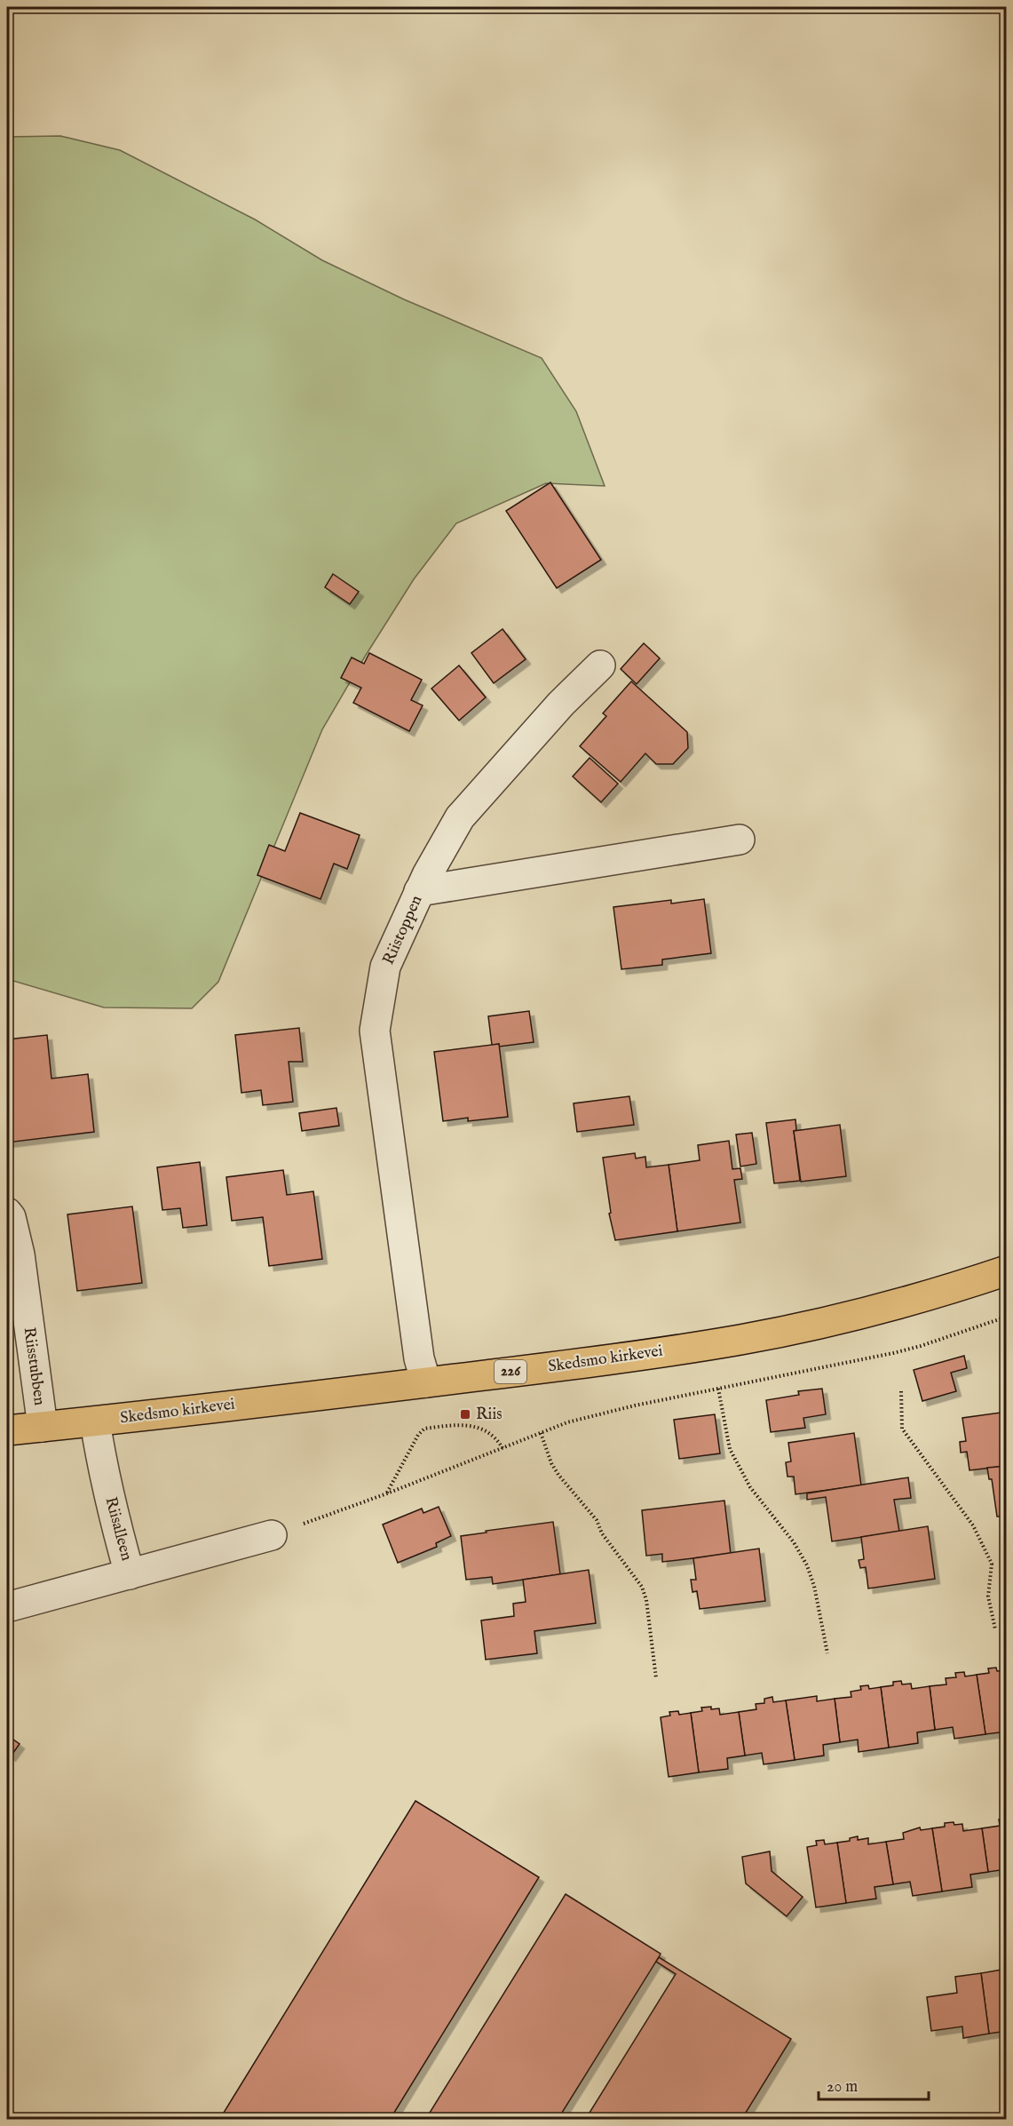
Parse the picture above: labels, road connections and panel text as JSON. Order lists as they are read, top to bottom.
{
  "streets": {
    "highway": ["Skedsmo kirkevei", "226"],
    "street": ["Riistoppen", "Riisstubben", "Riisalleen"]
  },
  "crossings": [
    ["Riistoppen", "Skedsmo kirkevei"],
    ["Skedsmo kirkevei", "Riisstubben"],
    ["Skedsmo kirkevei", "Riisalleen"]
  ],
  "places": {
    "transit": ["Riis"]
  },
  "scale_bar": "20 m"
}
